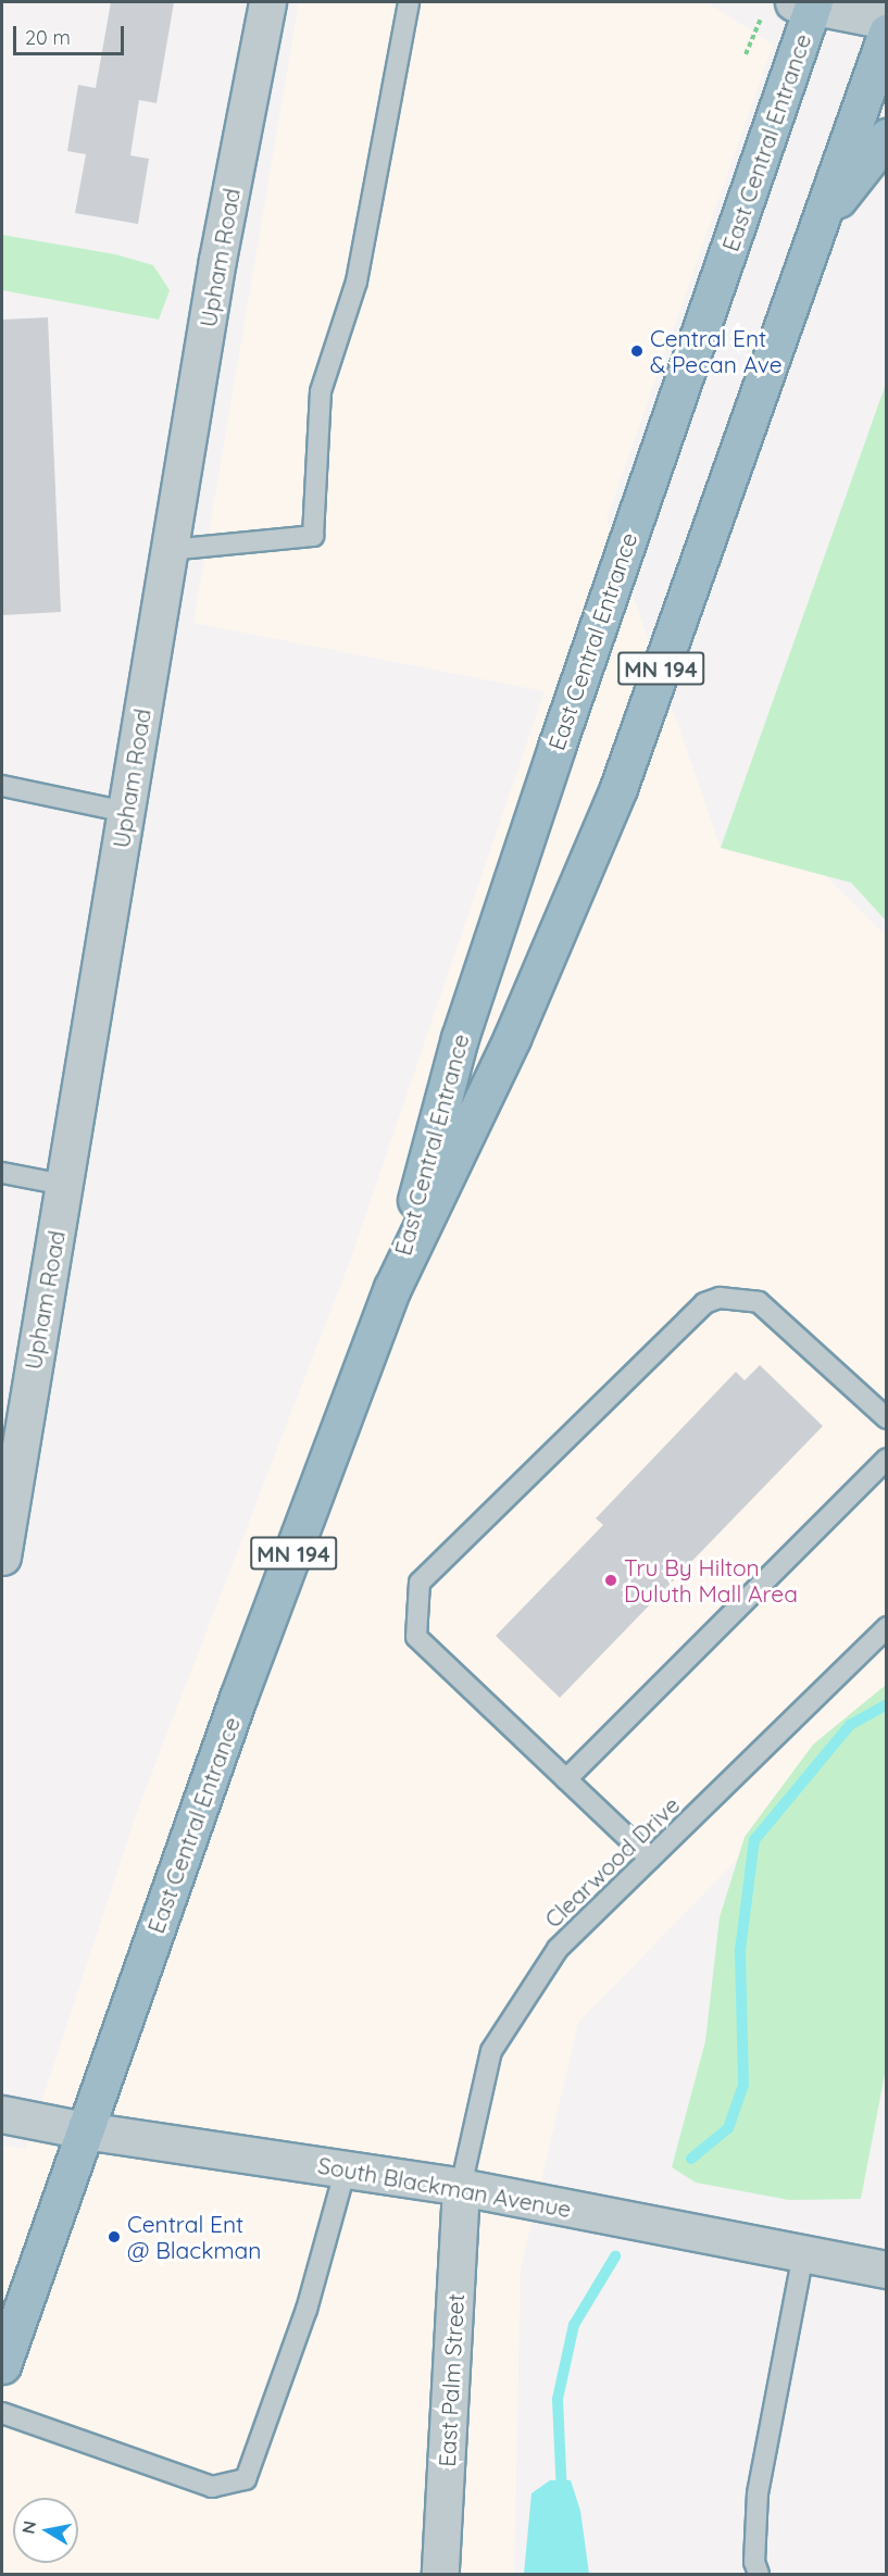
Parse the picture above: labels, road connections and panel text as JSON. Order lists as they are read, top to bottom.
{
  "streets": {
    "highway": ["East Central Entrance", "MN 194"],
    "street": ["Upham Road", "South Blackman Avenue", "East Palm Street"],
    "lane": ["Clearwood Drive"]
  },
  "crossings": [
    ["East Central Entrance", "South Blackman Avenue"],
    ["Clearwood Drive", "South Blackman Avenue"],
    ["Clearwood Drive", "East Palm Street"],
    ["South Blackman Avenue", "East Palm Street"]
  ],
  "places": ["Central Ent & Pecan Ave", "Tru By Hilton Duluth Mall Area", "Central Ent @ Blackman"],
  "scale_bar": "20 m",
  "north": "left"
}
